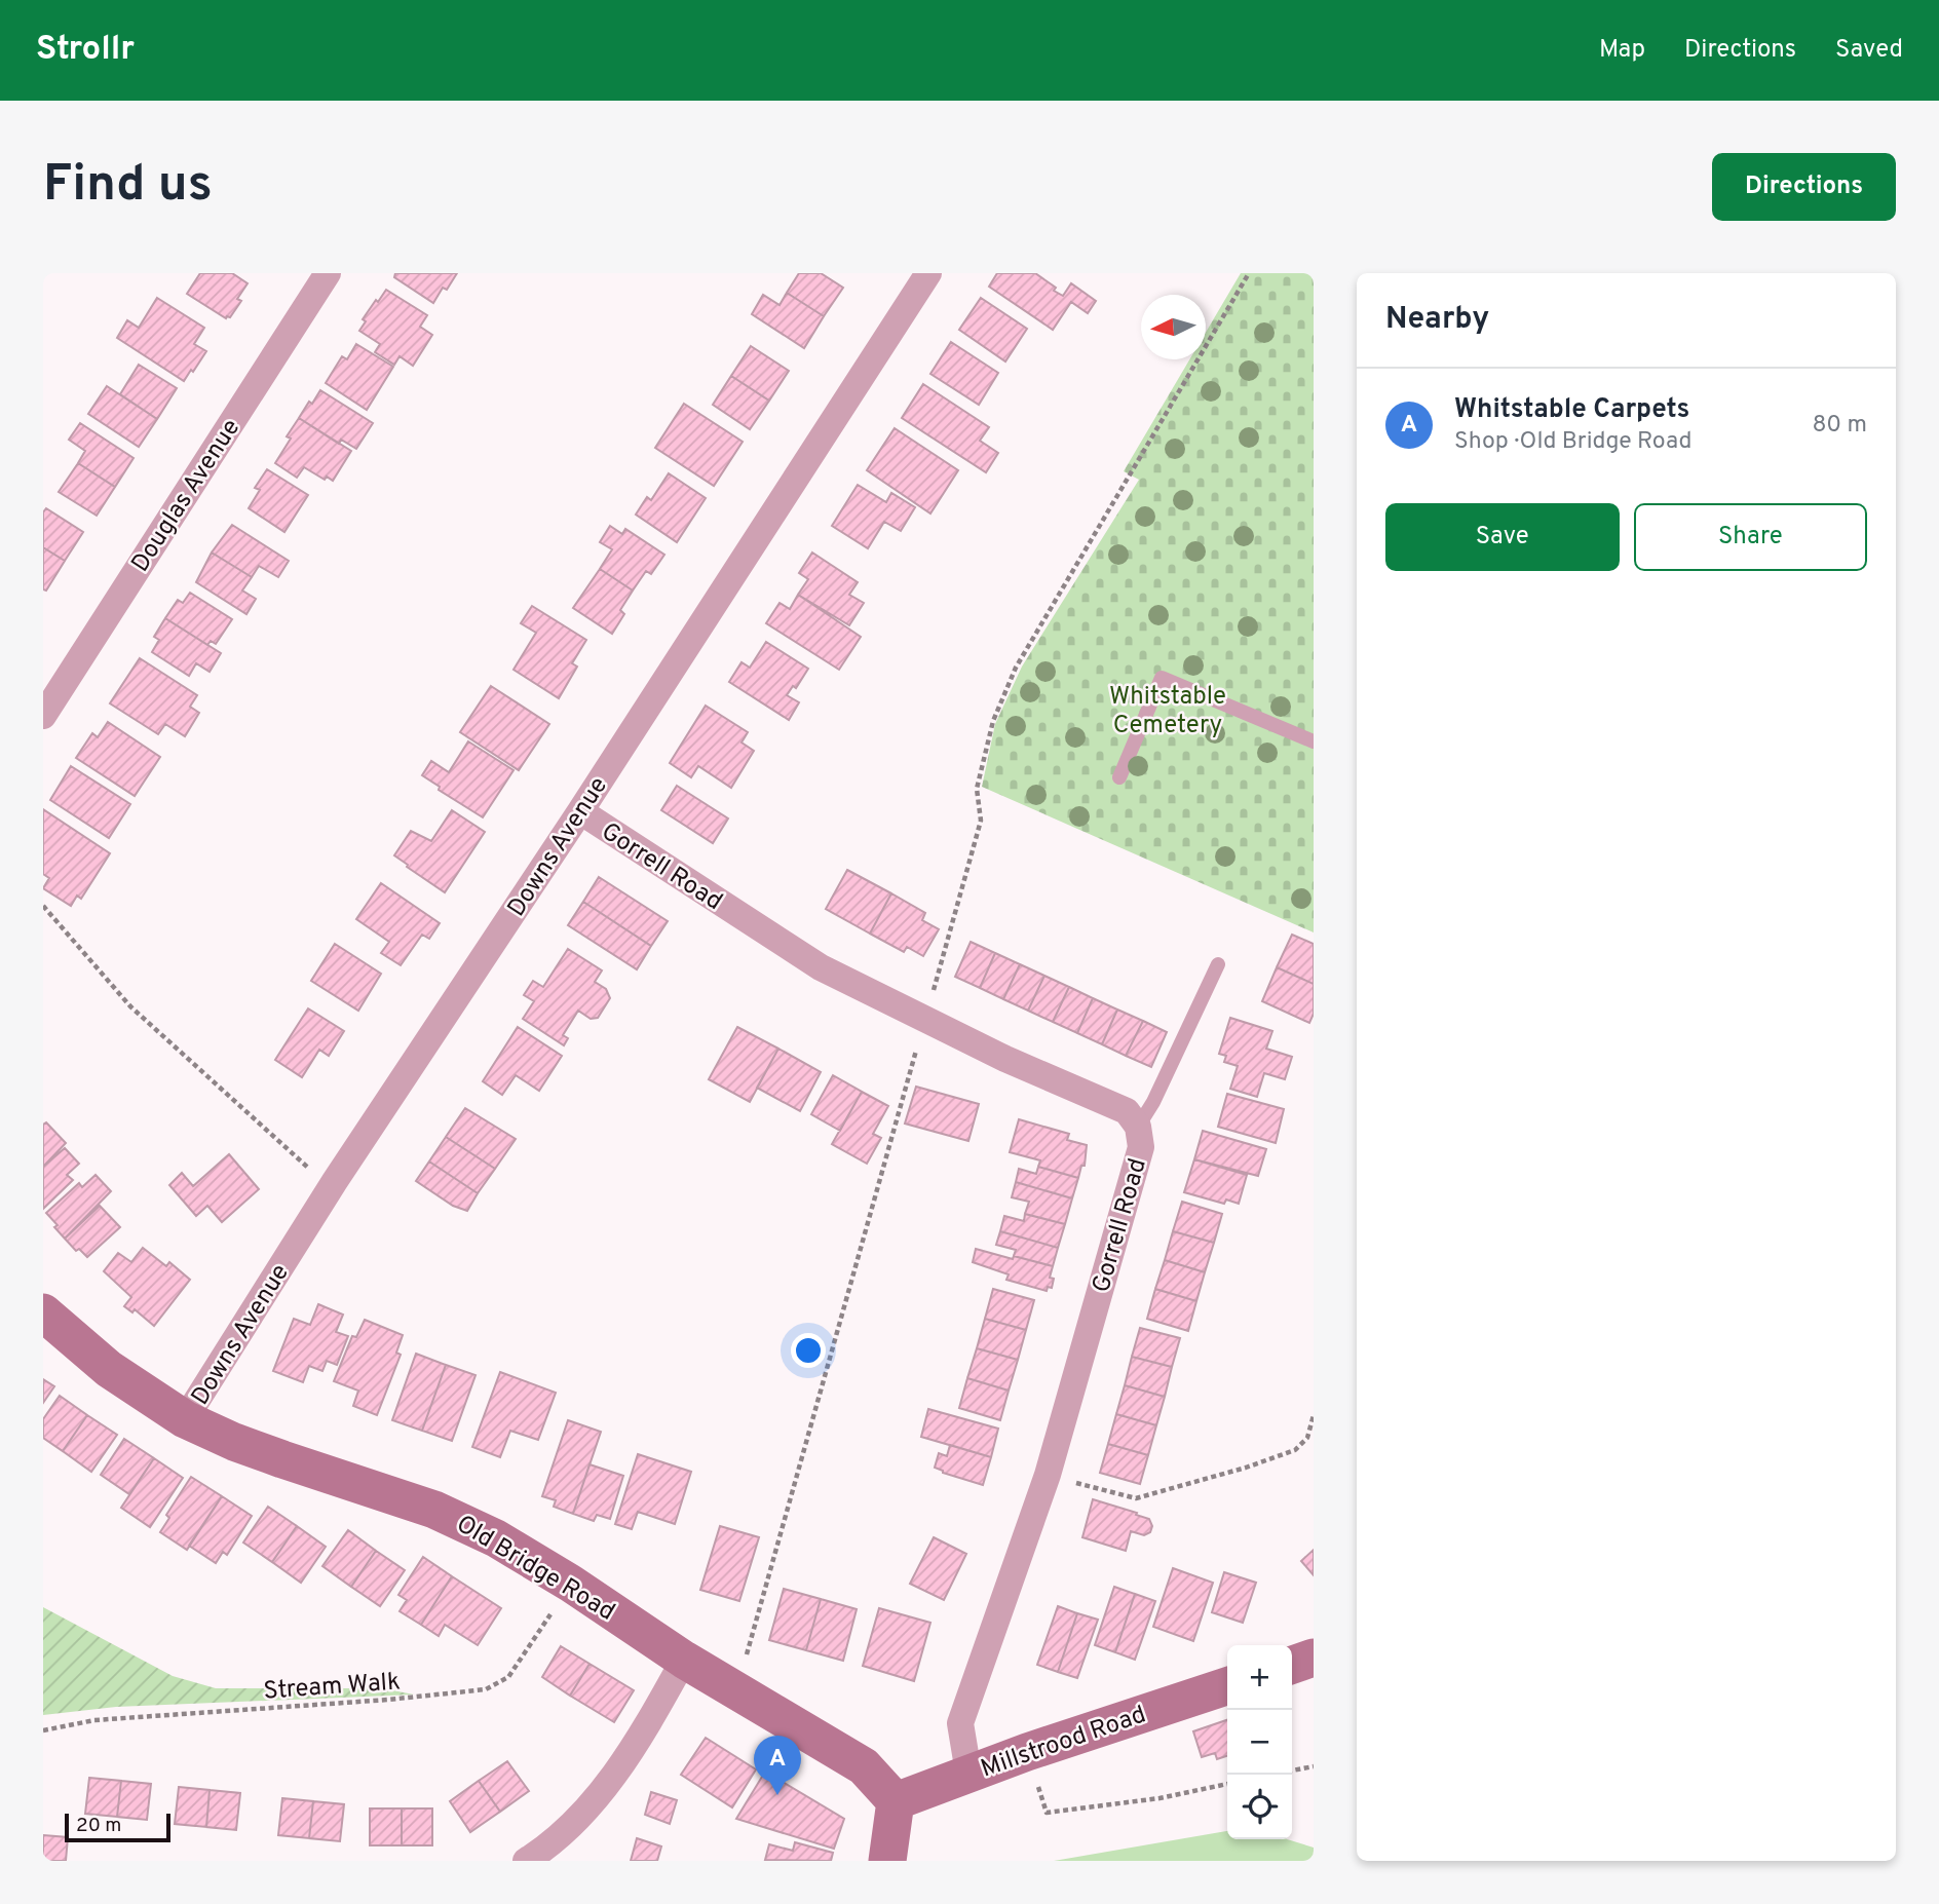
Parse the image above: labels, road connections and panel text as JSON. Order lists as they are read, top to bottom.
{
  "streets": {
    "street": [
      "Douglas Avenue",
      "Downs Avenue",
      "Gorrell Road",
      "Old Bridge Road",
      "Millstrood Road"
    ],
    "path": ["Stream Walk"]
  },
  "crossings": [
    ["Downs Avenue", "Gorrell Road"],
    ["Downs Avenue", "Old Bridge Road"],
    ["Gorrell Road", "Millstrood Road"],
    ["Old Bridge Road", "Stream Walk"],
    ["Old Bridge Road", "Millstrood Road"]
  ],
  "parks": ["Whitstable Cemetery"],
  "scale_bar": "20 m",
  "north": "left",
  "page": {
    "header": "Strollr",
    "nav": ["Map", "Directions", "Saved"],
    "buttons": [
      "Directions",
      ["Save", "Share"]
    ],
    "title": "Find us",
    "heading": "Nearby",
    "list": [
      {
        "mark": "A",
        "name": "Whitstable Carpets",
        "note": "Shop · Old Bridge Road",
        "value": "80 m"
      }
    ],
    "map_buttons": ["+", "−"],
    "pins": "A",
    "scale": "20 m"
  }
}
